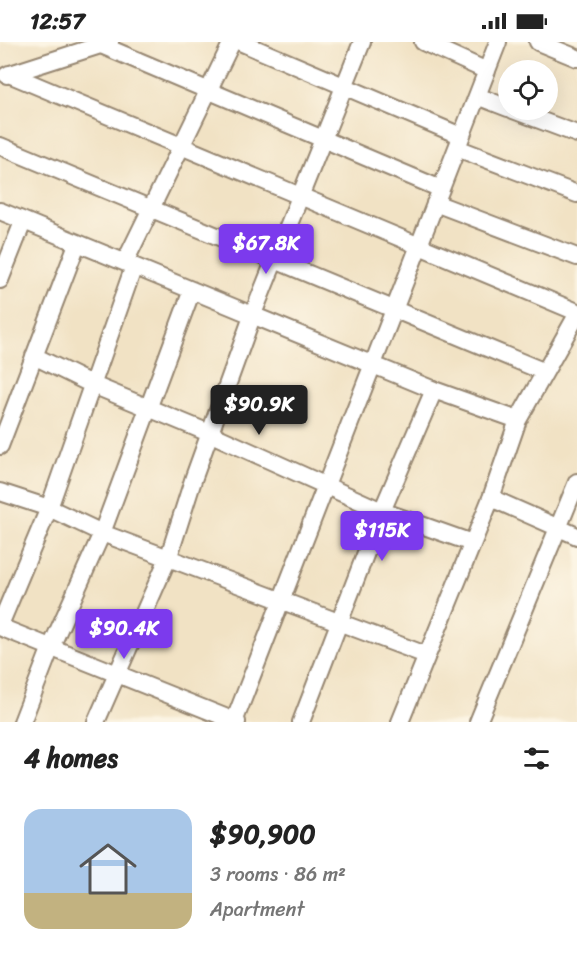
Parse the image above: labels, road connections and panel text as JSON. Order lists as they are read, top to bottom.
{
  "page": {
    "status": "12:57",
    "price": [
      "$67.8K",
      "$90.9K",
      "$115K",
      "$90.4K"
    ],
    "heading": "4 homes",
    "list": [
      {
        "name": "$90,900",
        "note": "3 rooms · 86 m² · Apartment"
      }
    ]
  }
}
